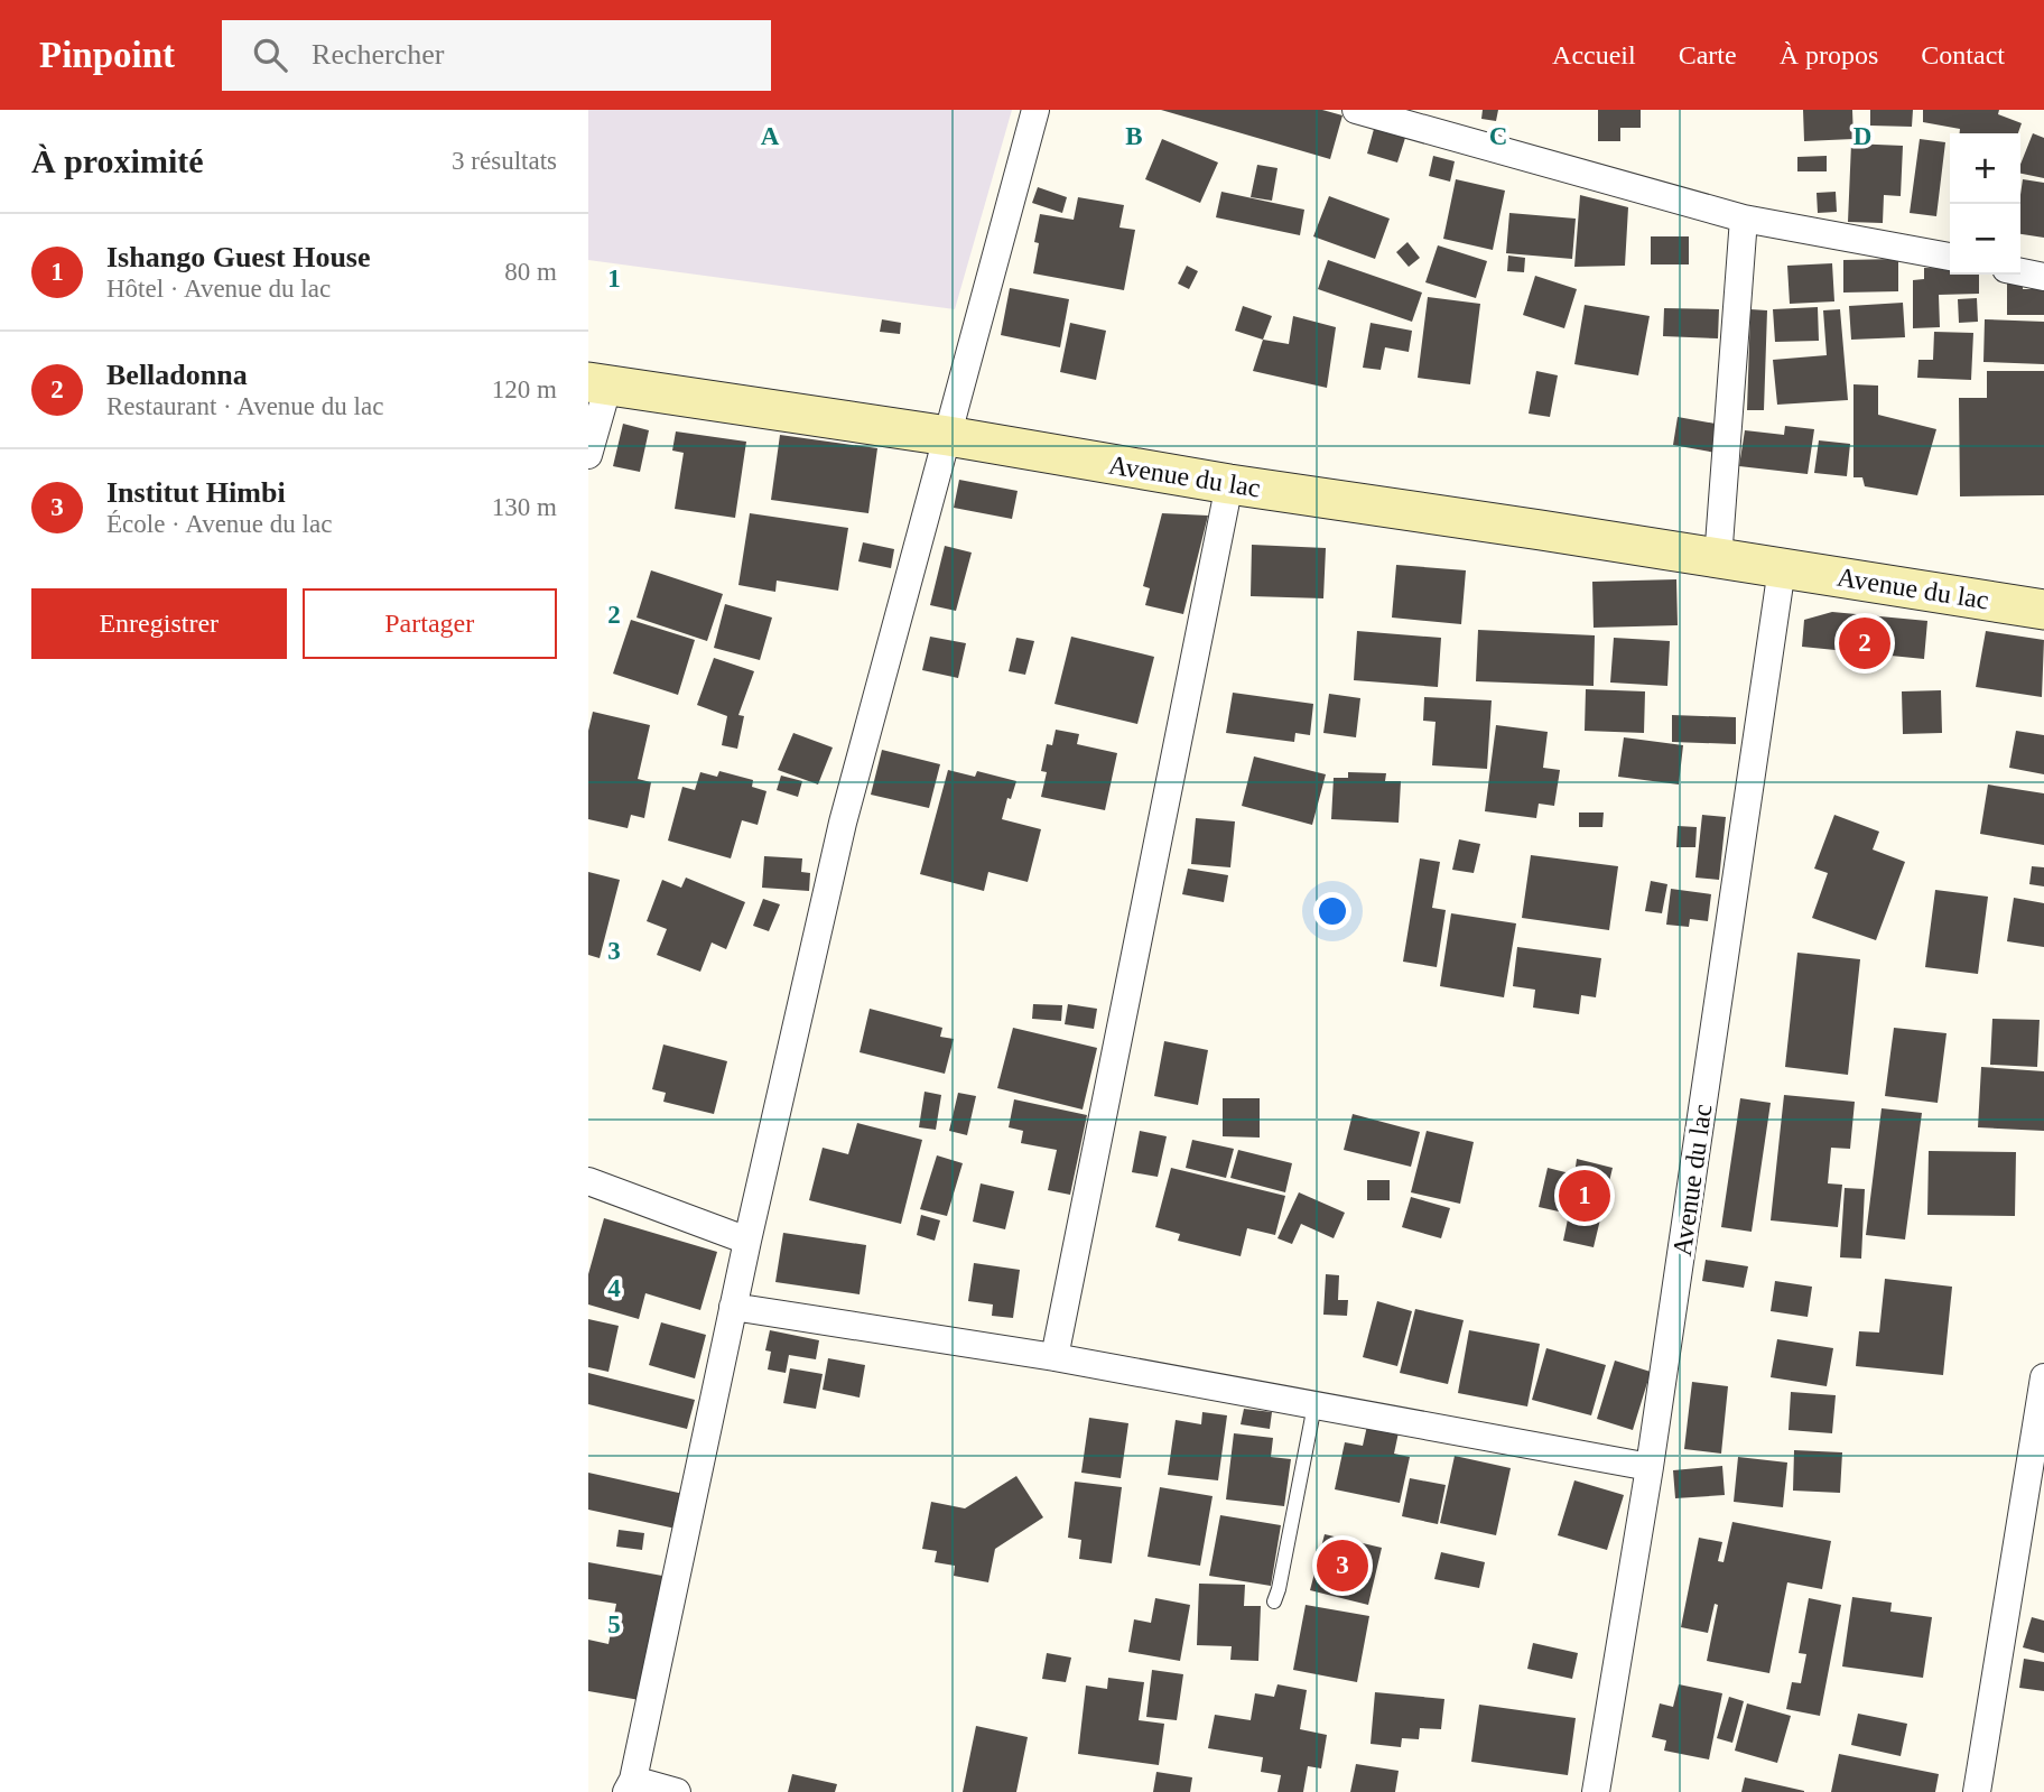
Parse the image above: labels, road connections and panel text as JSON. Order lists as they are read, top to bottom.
{
  "streets": {
    "main road": ["Avenue du lac"]
  },
  "page": {
    "header": "Pinpoint",
    "search": "Rechercher",
    "nav": [
      "Accueil",
      "Carte",
      "À propos",
      "Contact"
    ],
    "heading": ["À proximité", "3 résultats"],
    "map_buttons": ["+", "−"],
    "list": [
      {
        "mark": "1",
        "name": "Ishango Guest House",
        "note": "Hôtel · Avenue du lac",
        "value": "80 m"
      },
      {
        "mark": "2",
        "name": "Belladonna",
        "note": "Restaurant · Avenue du lac",
        "value": "120 m"
      },
      {
        "mark": "3",
        "name": "Institut Himbi",
        "note": "École · Avenue du lac",
        "value": "130 m"
      }
    ],
    "buttons": ["Enregistrer", "Partager"],
    "pins": ["2", "1", "3"]
  },
  "grid": {
    "columns": [
      "A",
      "B",
      "C",
      "D"
    ],
    "rows": [
      "1",
      "2",
      "3",
      "4",
      "5"
    ]
  }
}
